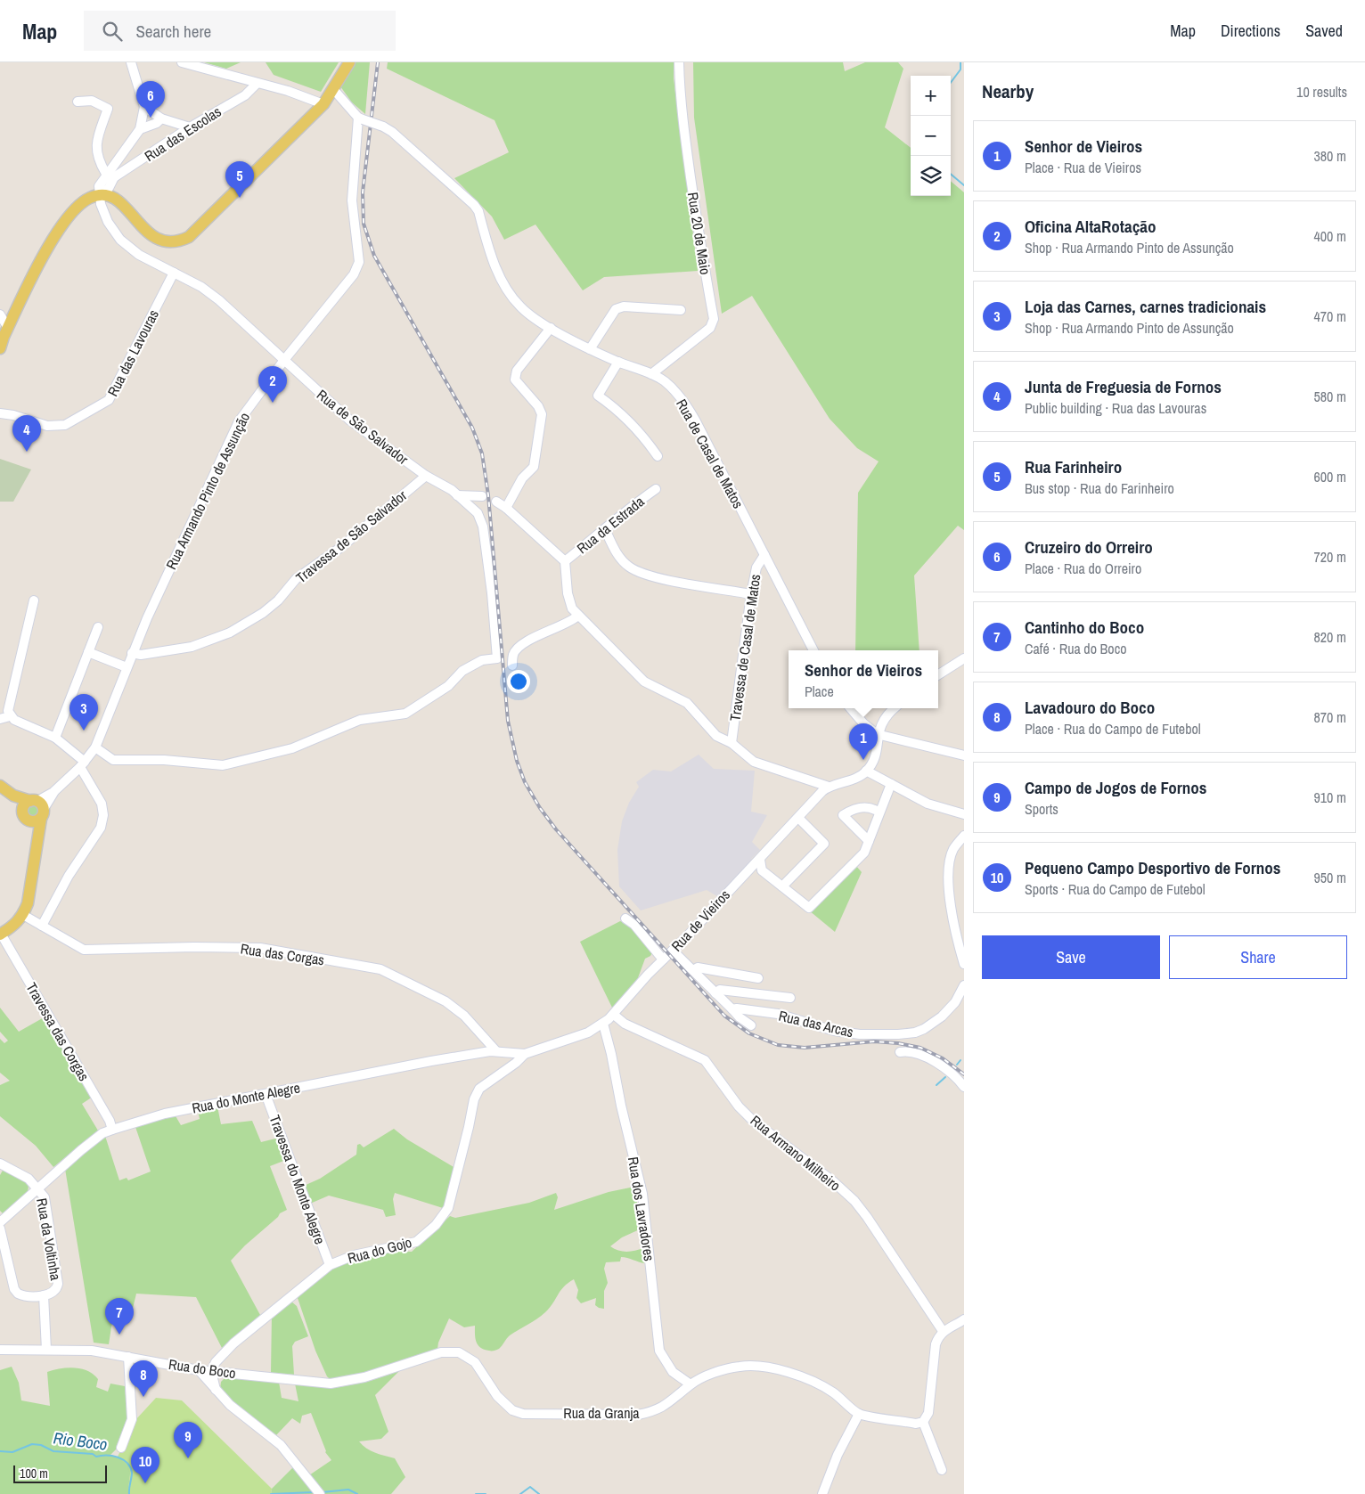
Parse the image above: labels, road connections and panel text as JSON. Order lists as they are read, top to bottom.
{
  "streets": {
    "street": [
      "Rua das Escolas",
      "Rua 20 de Maio",
      "Rua das Lavouras",
      "Rua de São Salvador",
      "Rua de Casal de Matos",
      "Rua Armando Pinto de Assunção",
      "Rua da Estrada",
      "Travessa de São Salvador",
      "Travessa de Casal de Matos",
      "Rua de Vieiros",
      "Rua das Corgas",
      "Rua das Arcas",
      "Travessa das Corgas",
      "Rua do Monte Alegre",
      "Rua Armano Milheiro",
      "Travessa do Monte Alegre",
      "Rua dos Lavradores",
      "Rua da Voltinha",
      "Rua do Gojo",
      "Rua do Boco",
      "Rua da Granja"
    ]
  },
  "crossings": [
    ["Rua 20 de Maio", "Rua de Casal de Matos"],
    ["Rua das Lavouras", "Rua de São Salvador"],
    ["Rua de São Salvador", "Rua Armando Pinto de Assunção"],
    ["Rua de São Salvador", "Travessa de São Salvador"],
    ["Rua de Casal de Matos", "Rua Armando Pinto de Assunção"],
    ["Rua de Casal de Matos", "Travessa de Casal de Matos"],
    ["Rua Armando Pinto de Assunção", "Travessa de São Salvador"],
    ["Rua de Vieiros", "Rua do Monte Alegre"],
    ["Rua de Vieiros", "Rua Armano Milheiro"],
    ["Rua de Vieiros", "Rua dos Lavradores"],
    ["Rua de Vieiros", "Rua do Gojo"],
    ["Rua das Corgas", "Rua do Monte Alegre"],
    ["Travessa das Corgas", "Rua do Monte Alegre"],
    ["Rua do Monte Alegre", "Travessa do Monte Alegre"],
    ["Rua do Monte Alegre", "Rua da Voltinha"],
    ["Rua do Monte Alegre", "Rua do Gojo"],
    ["Travessa do Monte Alegre", "Rua do Gojo"],
    ["Rua dos Lavradores", "Rua da Granja"],
    ["Rua do Gojo", "Rua do Boco"],
    ["Rua do Boco", "Rua da Granja"]
  ],
  "water": ["Rio Boco"],
  "scale_bar": "100 m",
  "page": {
    "header": "Map",
    "search": "Search here",
    "nav": ["Map", "Directions", "Saved"],
    "heading": ["Nearby", "10 results"],
    "map_buttons": ["+", "−"],
    "pins": [
      "6",
      "5",
      "2",
      "4",
      "3",
      "1",
      "7",
      "8",
      "9",
      "10"
    ],
    "list": [
      {
        "mark": "1",
        "name": "Senhor de Vieiros",
        "note": "Place · Rua de Vieiros",
        "value": "380 m"
      },
      {
        "mark": "2",
        "name": "Oficina AltaRotação",
        "note": "Shop · Rua Armando Pinto de Assunção",
        "value": "400 m"
      },
      {
        "mark": "3",
        "name": "Loja das Carnes, carnes tradicionais",
        "note": "Shop · Rua Armando Pinto de Assunção",
        "value": "470 m"
      },
      {
        "mark": "4",
        "name": "Junta de Freguesia de Fornos",
        "note": "Public building · Rua das Lavouras",
        "value": "580 m"
      },
      {
        "mark": "5",
        "name": "Rua Farinheiro",
        "note": "Bus stop · Rua do Farinheiro",
        "value": "600 m"
      },
      {
        "mark": "6",
        "name": "Cruzeiro do Orreiro",
        "note": "Place · Rua do Orreiro",
        "value": "720 m"
      },
      {
        "mark": "7",
        "name": "Cantinho do Boco",
        "note": "Café · Rua do Boco",
        "value": "820 m"
      },
      {
        "mark": "8",
        "name": "Lavadouro do Boco",
        "note": "Place · Rua do Campo de Futebol",
        "value": "870 m"
      },
      {
        "mark": "9",
        "name": "Campo de Jogos de Fornos",
        "note": "Sports",
        "value": "910 m"
      },
      {
        "mark": "10",
        "name": "Pequeno Campo Desportivo de Fornos",
        "note": "Sports · Rua do Campo de Futebol",
        "value": "950 m"
      }
    ],
    "popup": ["Senhor de Vieiros", "Place"],
    "buttons": ["Save", "Share"],
    "scale": "100 m"
  }
}
